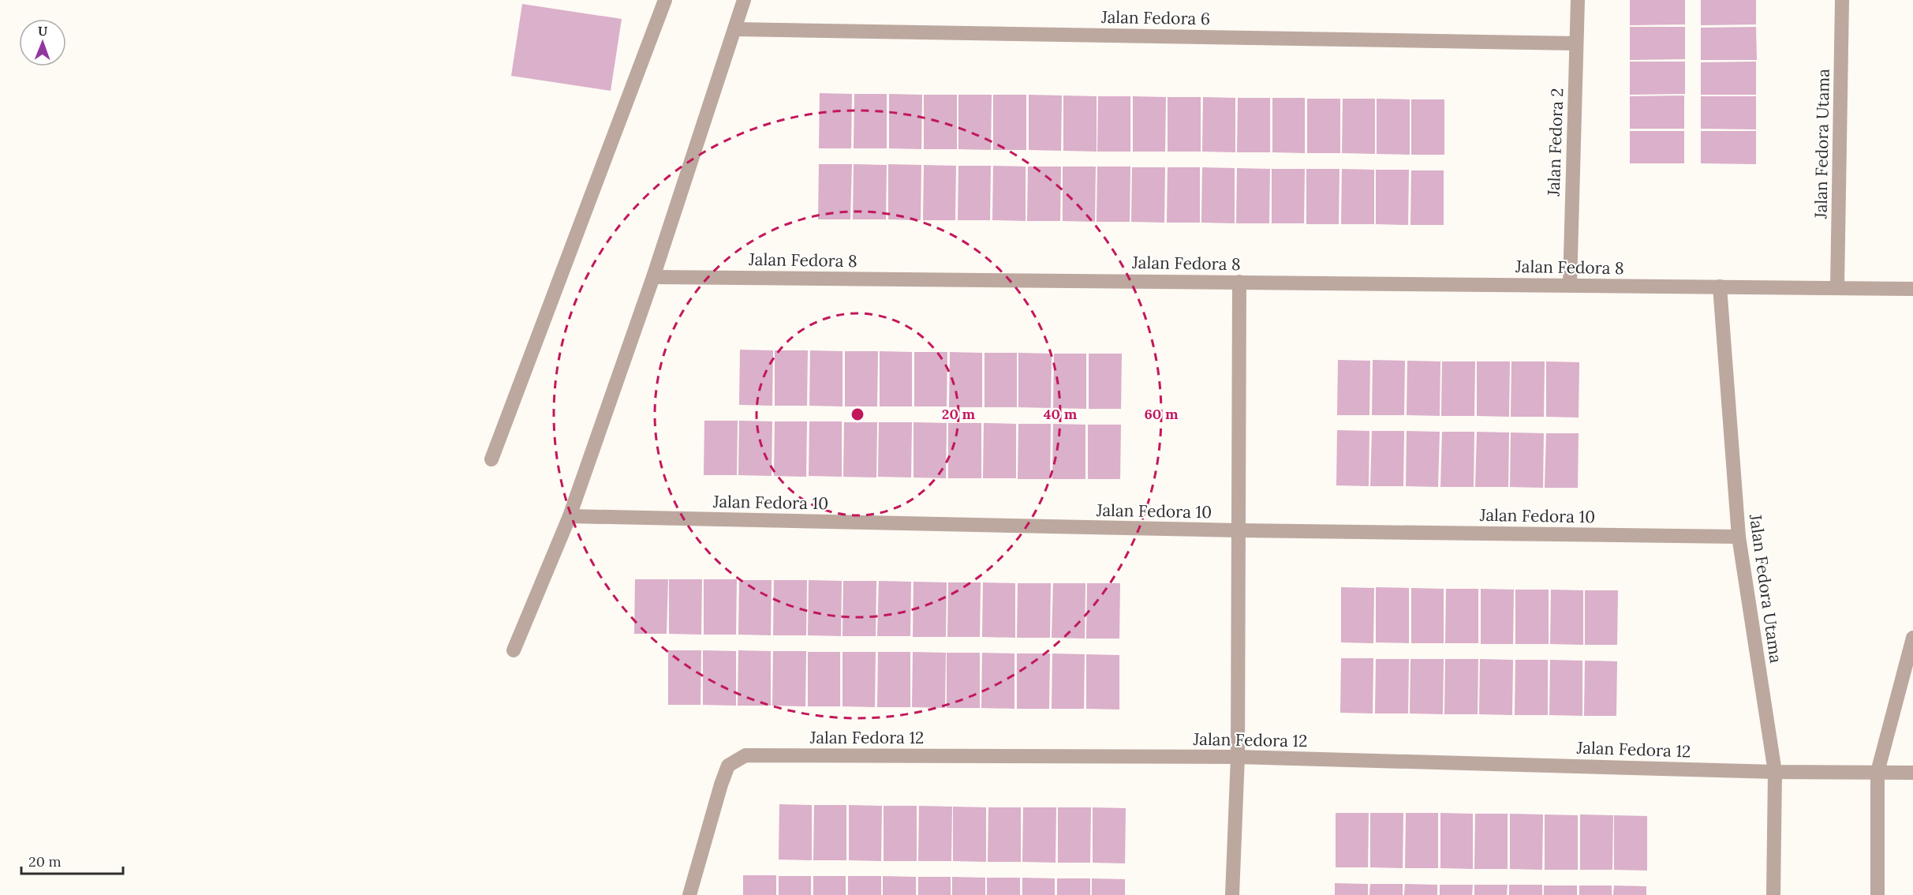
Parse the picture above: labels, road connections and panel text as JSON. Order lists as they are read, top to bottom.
{
  "streets": {
    "street": [
      "Jalan Fedora 6",
      "Jalan Fedora 2",
      "Jalan Fedora Utama",
      "Jalan Fedora 8",
      "Jalan Fedora 10",
      "Jalan Fedora 12"
    ]
  },
  "crossings": [
    ["Jalan Fedora 6", "Jalan Fedora 2"],
    ["Jalan Fedora 2", "Jalan Fedora 8"],
    ["Jalan Fedora Utama", "Jalan Fedora 8"],
    ["Jalan Fedora Utama", "Jalan Fedora 10"],
    ["Jalan Fedora Utama", "Jalan Fedora 12"]
  ],
  "scale_bar": "20 m",
  "north": "top",
  "rings": ["20 m", "40 m", "60 m"]
}
